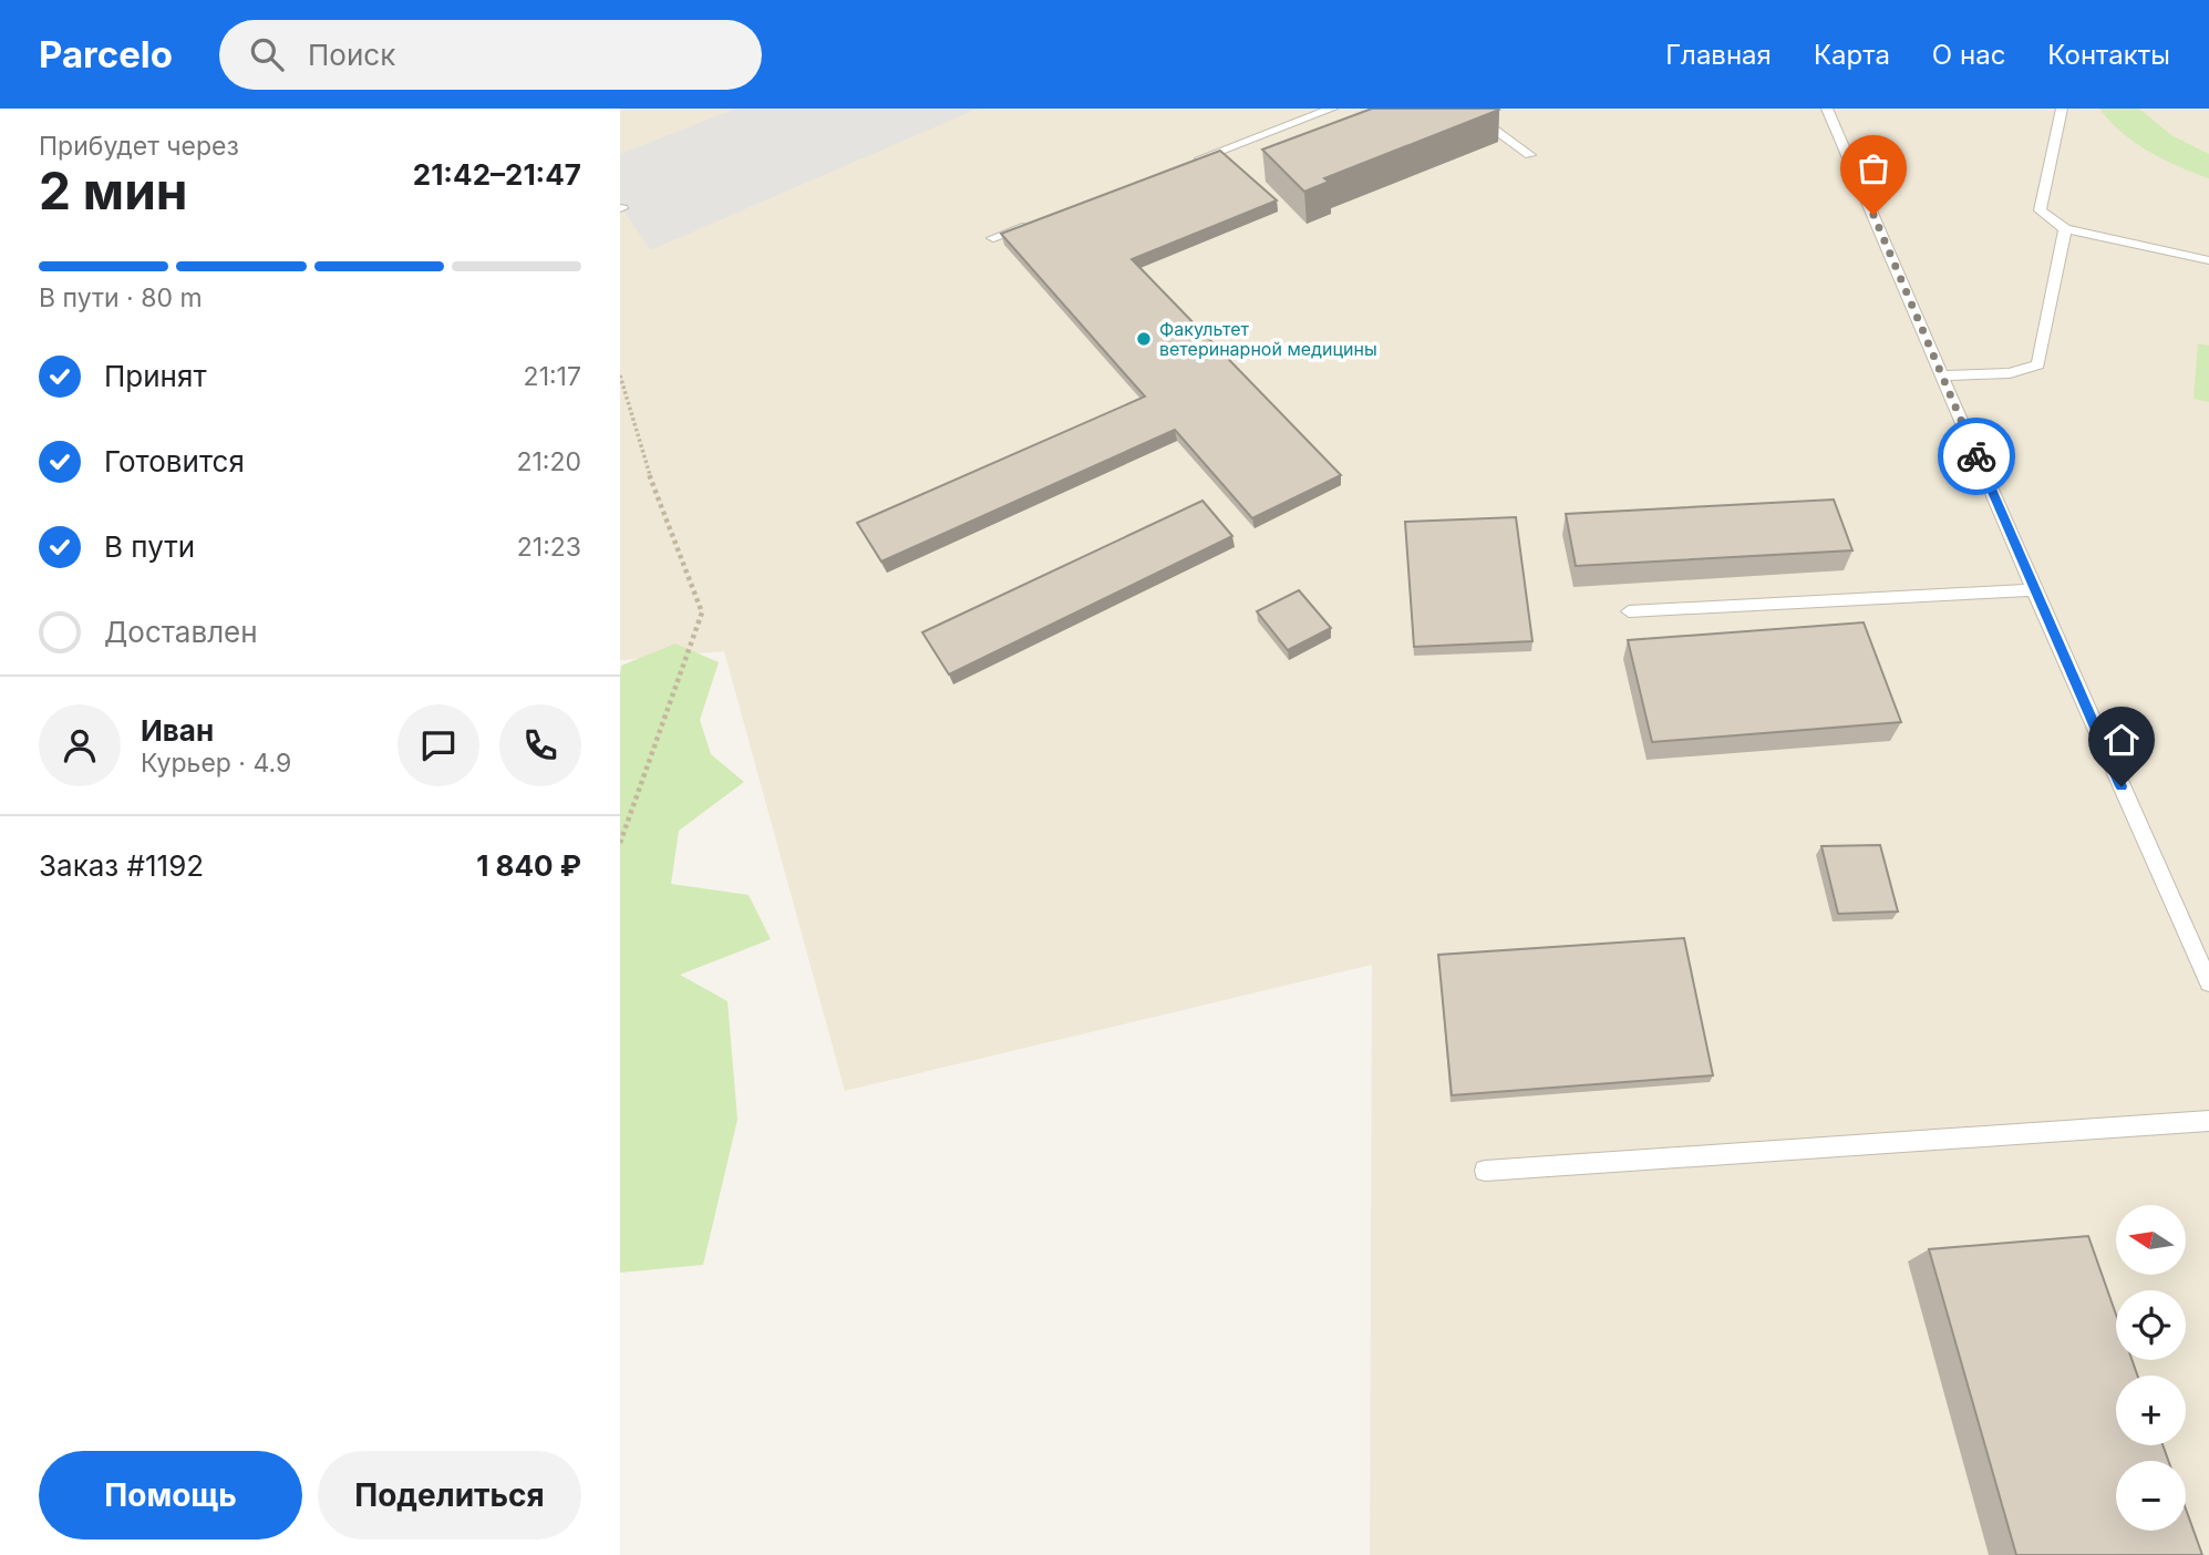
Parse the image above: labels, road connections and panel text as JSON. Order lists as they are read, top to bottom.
{
  "places": ["Факультет ветеринарной медицины"],
  "north": "left",
  "page": {
    "header": "Parcelo",
    "search": "Поиск",
    "nav": [
      "Главная",
      "Карта",
      "О нас",
      "Контакты"
    ],
    "heading": ["2 мин", "Прибудет через", "21:42–21:47"],
    "panel": [
      "Иван",
      "Курьер · 4.9",
      "Заказ #1192",
      "1 840 ₽"
    ],
    "bar": "В пути · 80 m",
    "list": [
      ["Принят", "21:17"],
      ["Готовится", "21:20"],
      ["В пути", "21:23"],
      "Доставлен"
    ],
    "map_buttons": ["+", "−"],
    "buttons": ["Помощь", "Поделиться"]
  }
}
